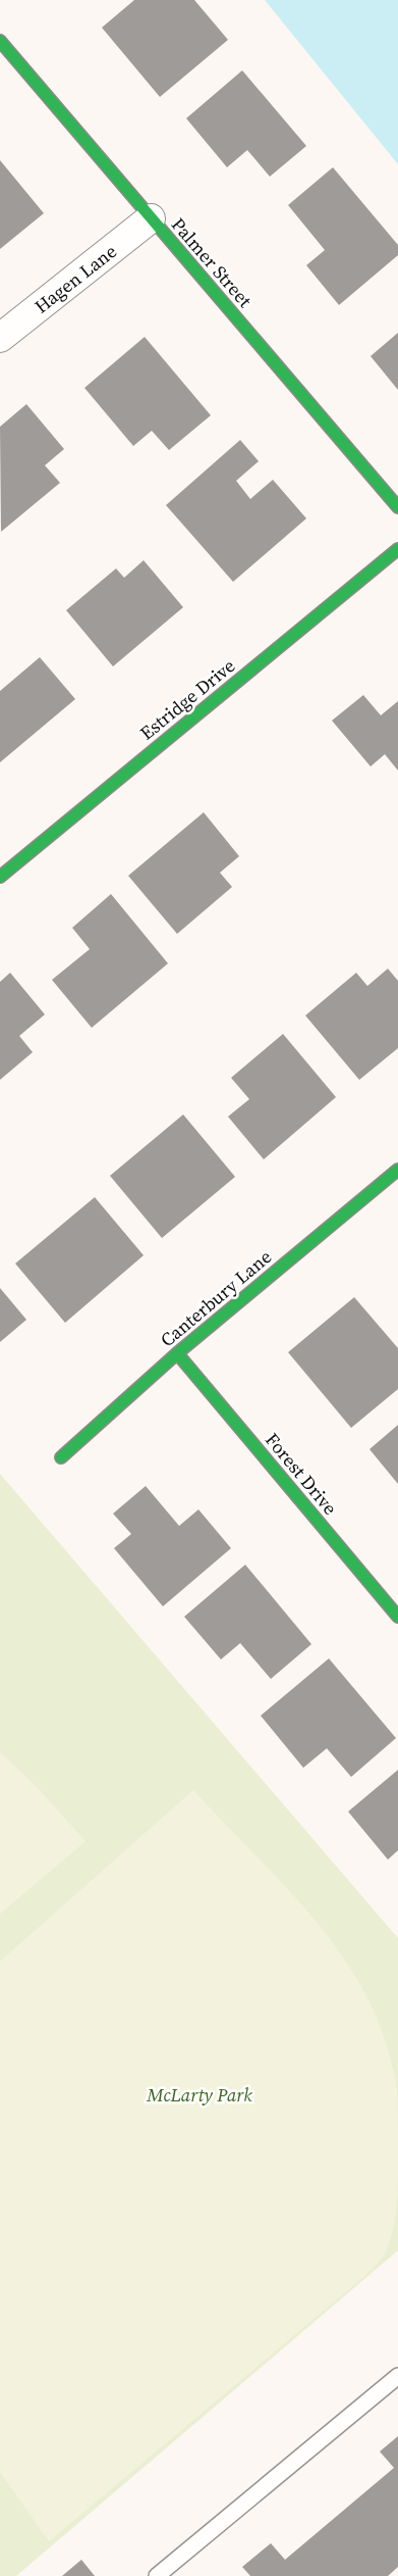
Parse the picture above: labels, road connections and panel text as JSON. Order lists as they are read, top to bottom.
{
  "streets": {
    "street": [
      "Palmer Street",
      "Hagen Lane",
      "Estridge Drive",
      "Canterbury Lane",
      "Forest Drive"
    ]
  },
  "crossings": [
    ["Palmer Street", "Hagen Lane"],
    ["Canterbury Lane", "Forest Drive"]
  ],
  "parks": ["McLarty Park"]
}
